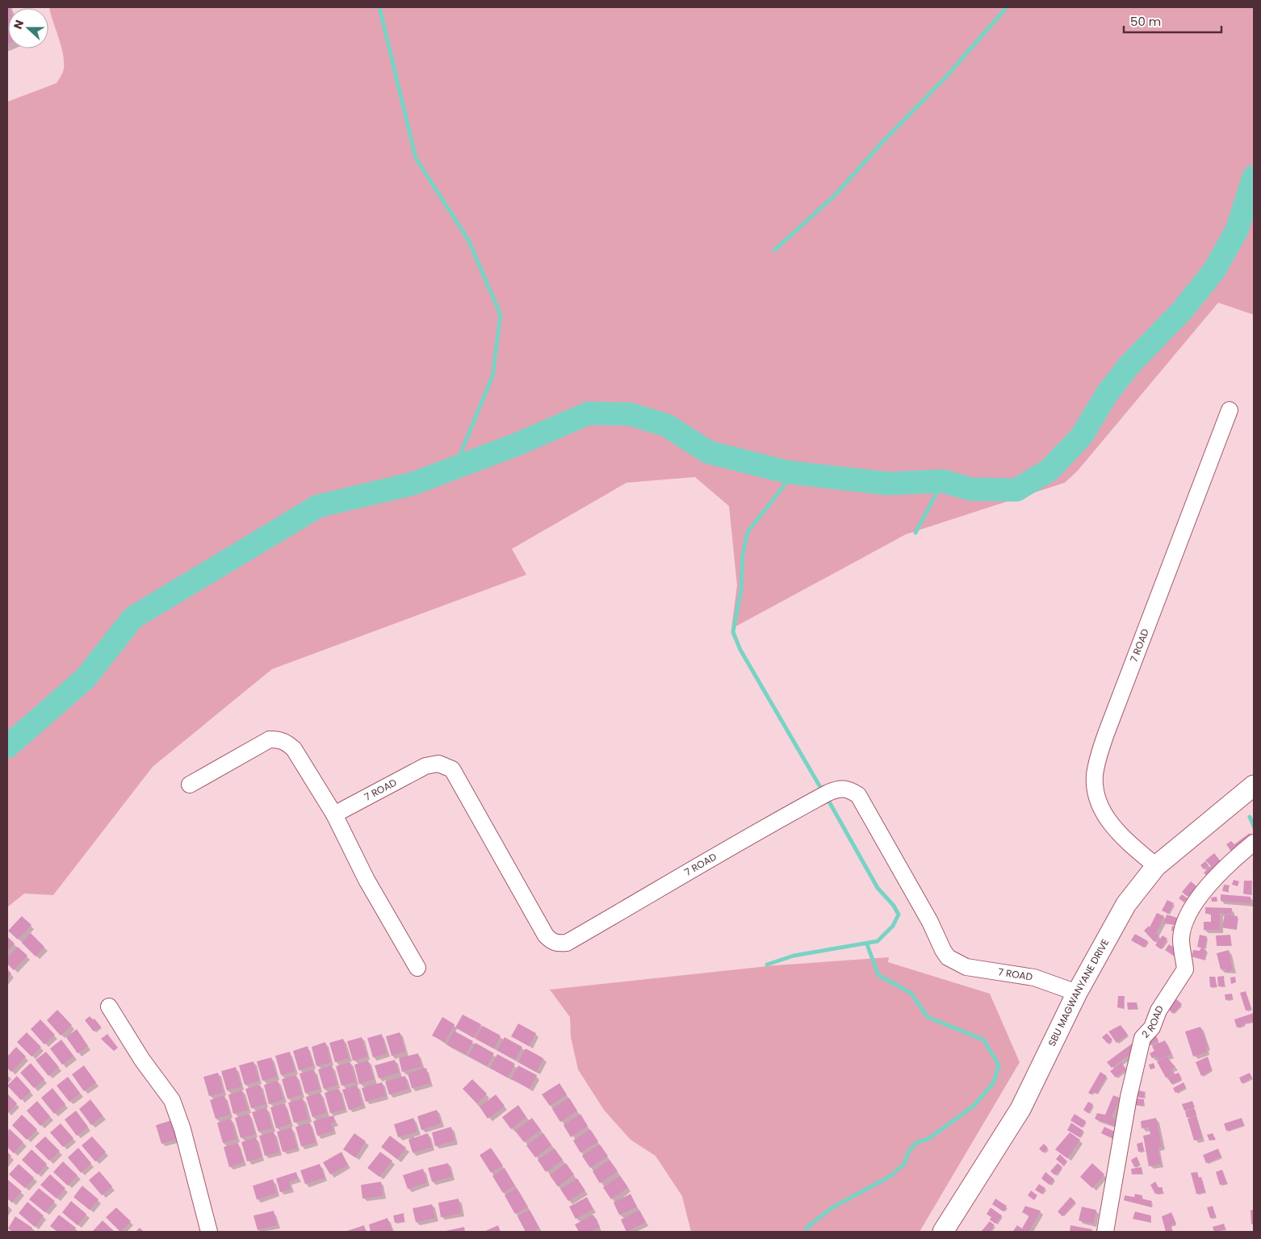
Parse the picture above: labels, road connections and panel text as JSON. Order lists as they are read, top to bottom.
{
  "streets": {
    "main road": ["SBU MAGWANYANE DRIVE"],
    "street": ["7 ROAD", "2 ROAD"]
  },
  "crossings": [
    ["7 ROAD", "SBU MAGWANYANE DRIVE"]
  ],
  "scale_bar": "50 m",
  "north": "left"
}
